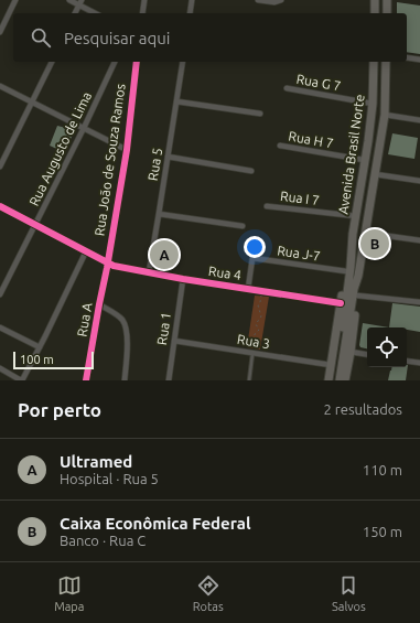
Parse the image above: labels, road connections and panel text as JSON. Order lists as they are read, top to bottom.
{
  "streets": {
    "main road": ["Avenida Brasil Norte"],
    "street": [
      "Rua G 7",
      "Rua H 7",
      "Rua Augusto de Lima",
      "Rua João de Souza Ramos",
      "Rua 5",
      "Rua I 7",
      "Rua J-7",
      "Rua 4",
      "Rua A",
      "Rua 1",
      "Rua 3"
    ]
  },
  "crossings": [
    ["Rua G 7", "Avenida Brasil Norte"],
    ["Rua H 7", "Avenida Brasil Norte"],
    ["Rua Augusto de Lima", "Rua 4"],
    ["Avenida Brasil Norte", "Rua I 7"],
    ["Avenida Brasil Norte", "Rua J-7"],
    ["Avenida Brasil Norte", "Rua 4"],
    ["Avenida Brasil Norte", "Rua 3"],
    ["Rua João de Souza Ramos", "Rua 4"],
    ["Rua João de Souza Ramos", "Rua A"],
    ["Rua 5", "Rua 4"],
    ["Rua J-7", "Rua 4"],
    ["Rua 4", "Rua A"],
    ["Rua 4", "Rua 1"],
    ["Rua 1", "Rua 3"]
  ],
  "scale_bar": "100 m",
  "page": {
    "search": "Pesquisar aqui",
    "pins": ["B", "A"],
    "scale": "100 m",
    "heading": ["Por perto", "2 resultados"],
    "list": [
      {
        "mark": "A",
        "name": "Ultramed",
        "note": "Hospital · Rua 5",
        "value": "110 m"
      },
      {
        "mark": "B",
        "name": "Caixa Econômica Federal",
        "note": "Banco · Rua C",
        "value": "150 m"
      }
    ],
    "nav": ["Mapa", "Rotas", "Salvos"]
  }
}
